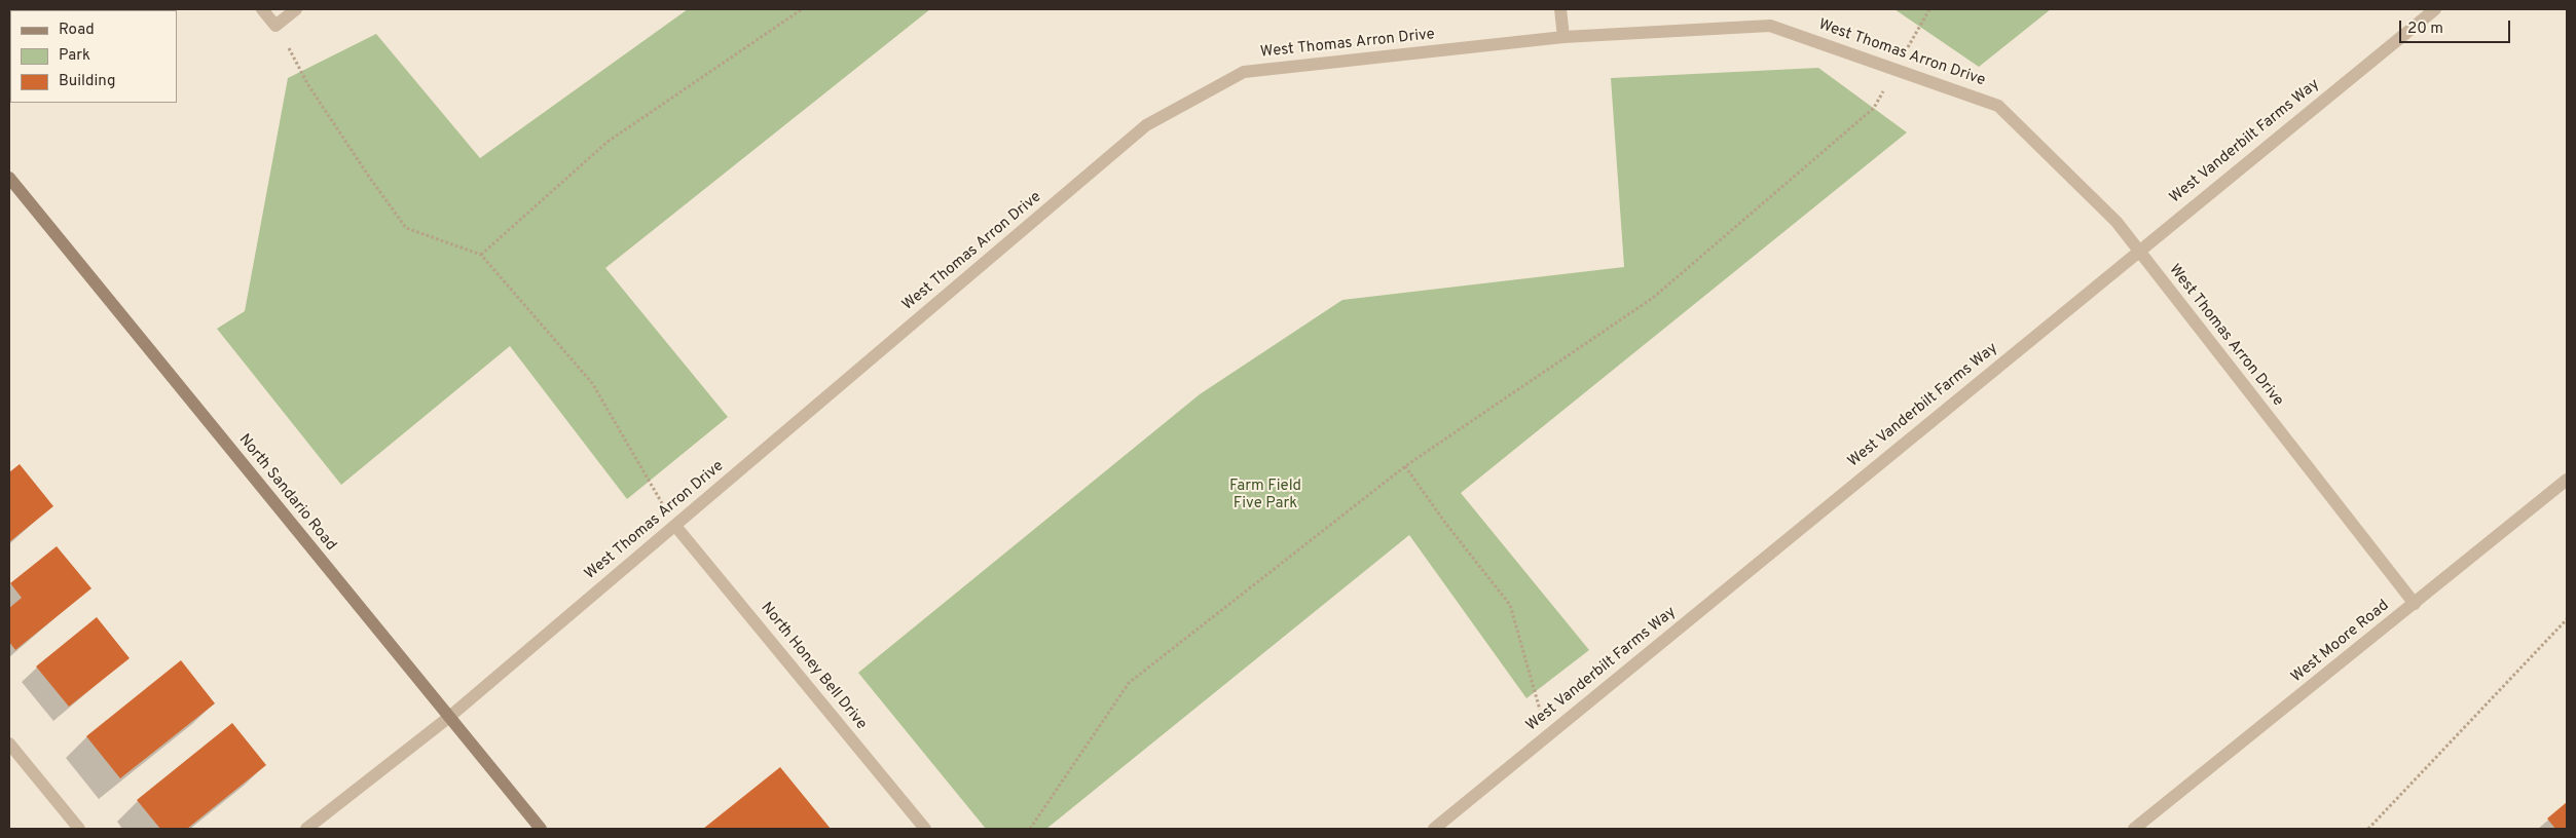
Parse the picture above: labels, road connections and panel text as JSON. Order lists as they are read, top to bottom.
{
  "streets": {
    "main road": ["North Sandario Road"],
    "street": [
      "West Thomas Arron Drive",
      "West Vanderbilt Farms Way",
      "West Moore Road",
      "North Honey Bell Drive"
    ]
  },
  "crossings": [
    ["West Thomas Arron Drive", "West Vanderbilt Farms Way"],
    ["West Thomas Arron Drive", "North Sandario Road"],
    ["West Thomas Arron Drive", "West Moore Road"],
    ["West Thomas Arron Drive", "North Honey Bell Drive"]
  ],
  "parks": ["Farm Field Five Park"],
  "legend": ["Road", "Park", "Building"],
  "scale_bar": "20 m"
}
